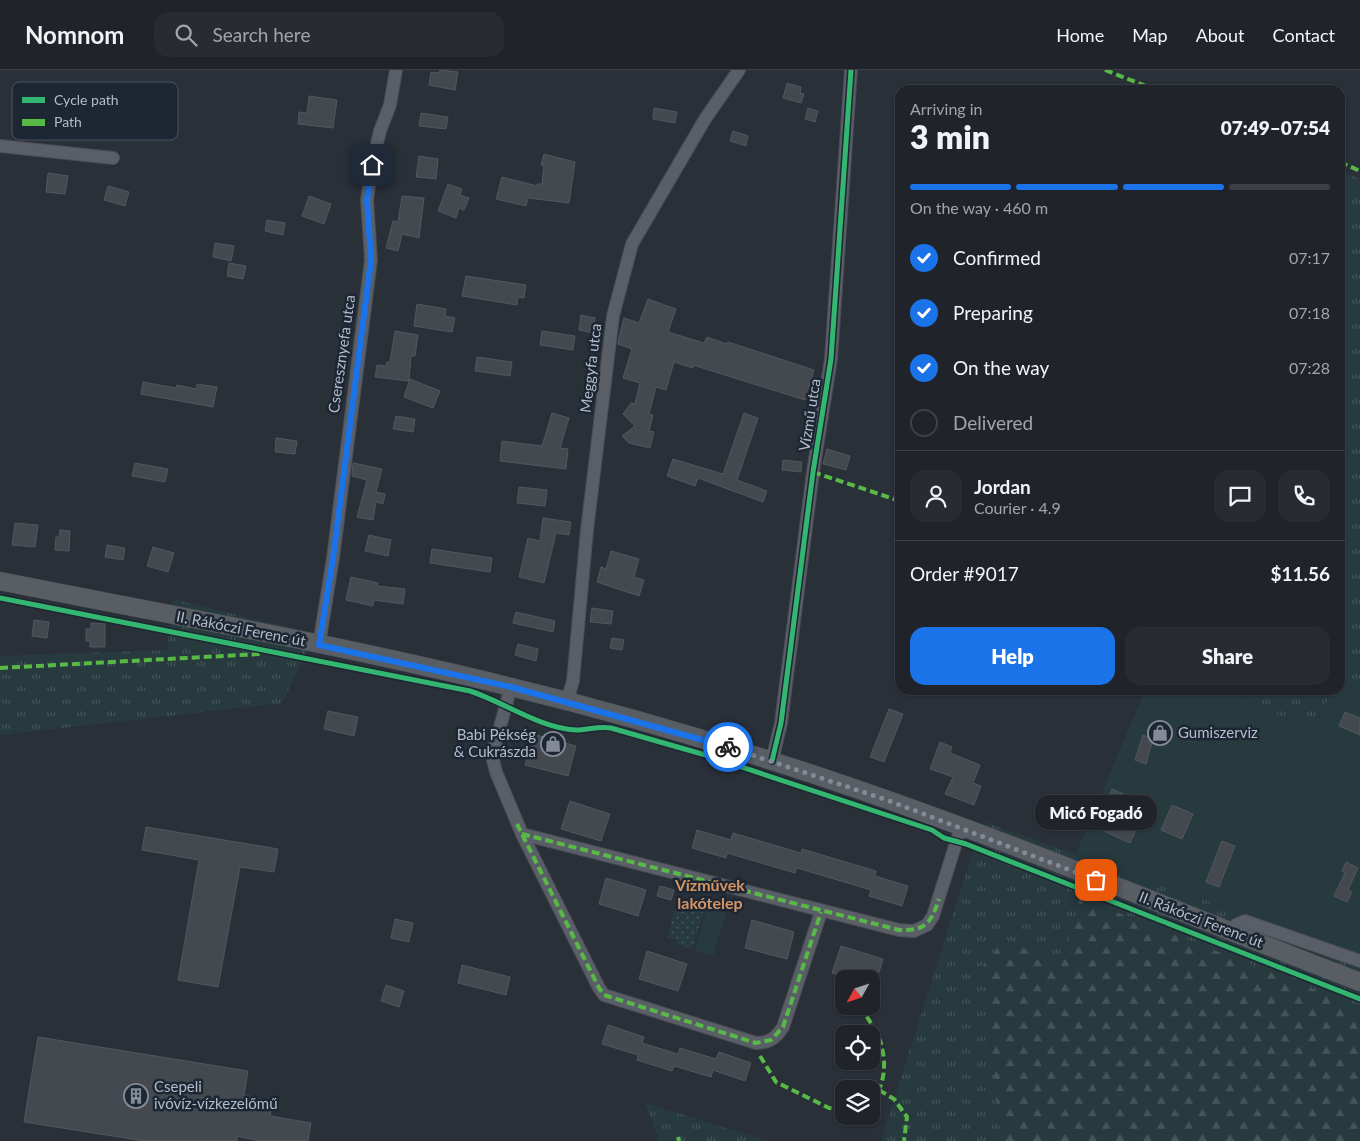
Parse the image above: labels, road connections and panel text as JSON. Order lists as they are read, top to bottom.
{
  "streets": {
    "main road": ["II. Rákóczi Ferenc út"],
    "street": ["Cseresznyefa utca", "Meggyfa utca", "Vízmű utca"]
  },
  "crossings": [
    ["Cseresznyefa utca", "II. Rákóczi Ferenc út"],
    ["Meggyfa utca", "II. Rákóczi Ferenc út"],
    ["Vízmű utca", "II. Rákóczi Ferenc út"]
  ],
  "districts": ["Vízművek lakótelep"],
  "places": {
    "shop": ["Gumiszerviz", "Babi Pékség & Cukrászda"],
    "other": ["Micó Fogadó"],
    "building": ["Csepeli ivóvíz-vízkezelőmű"]
  },
  "legend": ["Cycle path", "Path"],
  "north": "bottom left",
  "page": {
    "header": "Nomnom",
    "search": "Search here",
    "nav": [
      "Home",
      "Map",
      "About",
      "Contact"
    ],
    "heading": ["3 min", "Arriving in", "07:49–07:54"],
    "panel": [
      "Jordan",
      "Courier · 4.9",
      "Order #9017",
      "$11.56"
    ],
    "bar": "On the way · 460 m",
    "list": [
      ["Confirmed", "07:17"],
      ["Preparing", "07:18"],
      ["On the way", "07:28"],
      "Delivered"
    ],
    "buttons": ["Help", "Share"],
    "bubble": "Micó Fogadó"
  }
}
